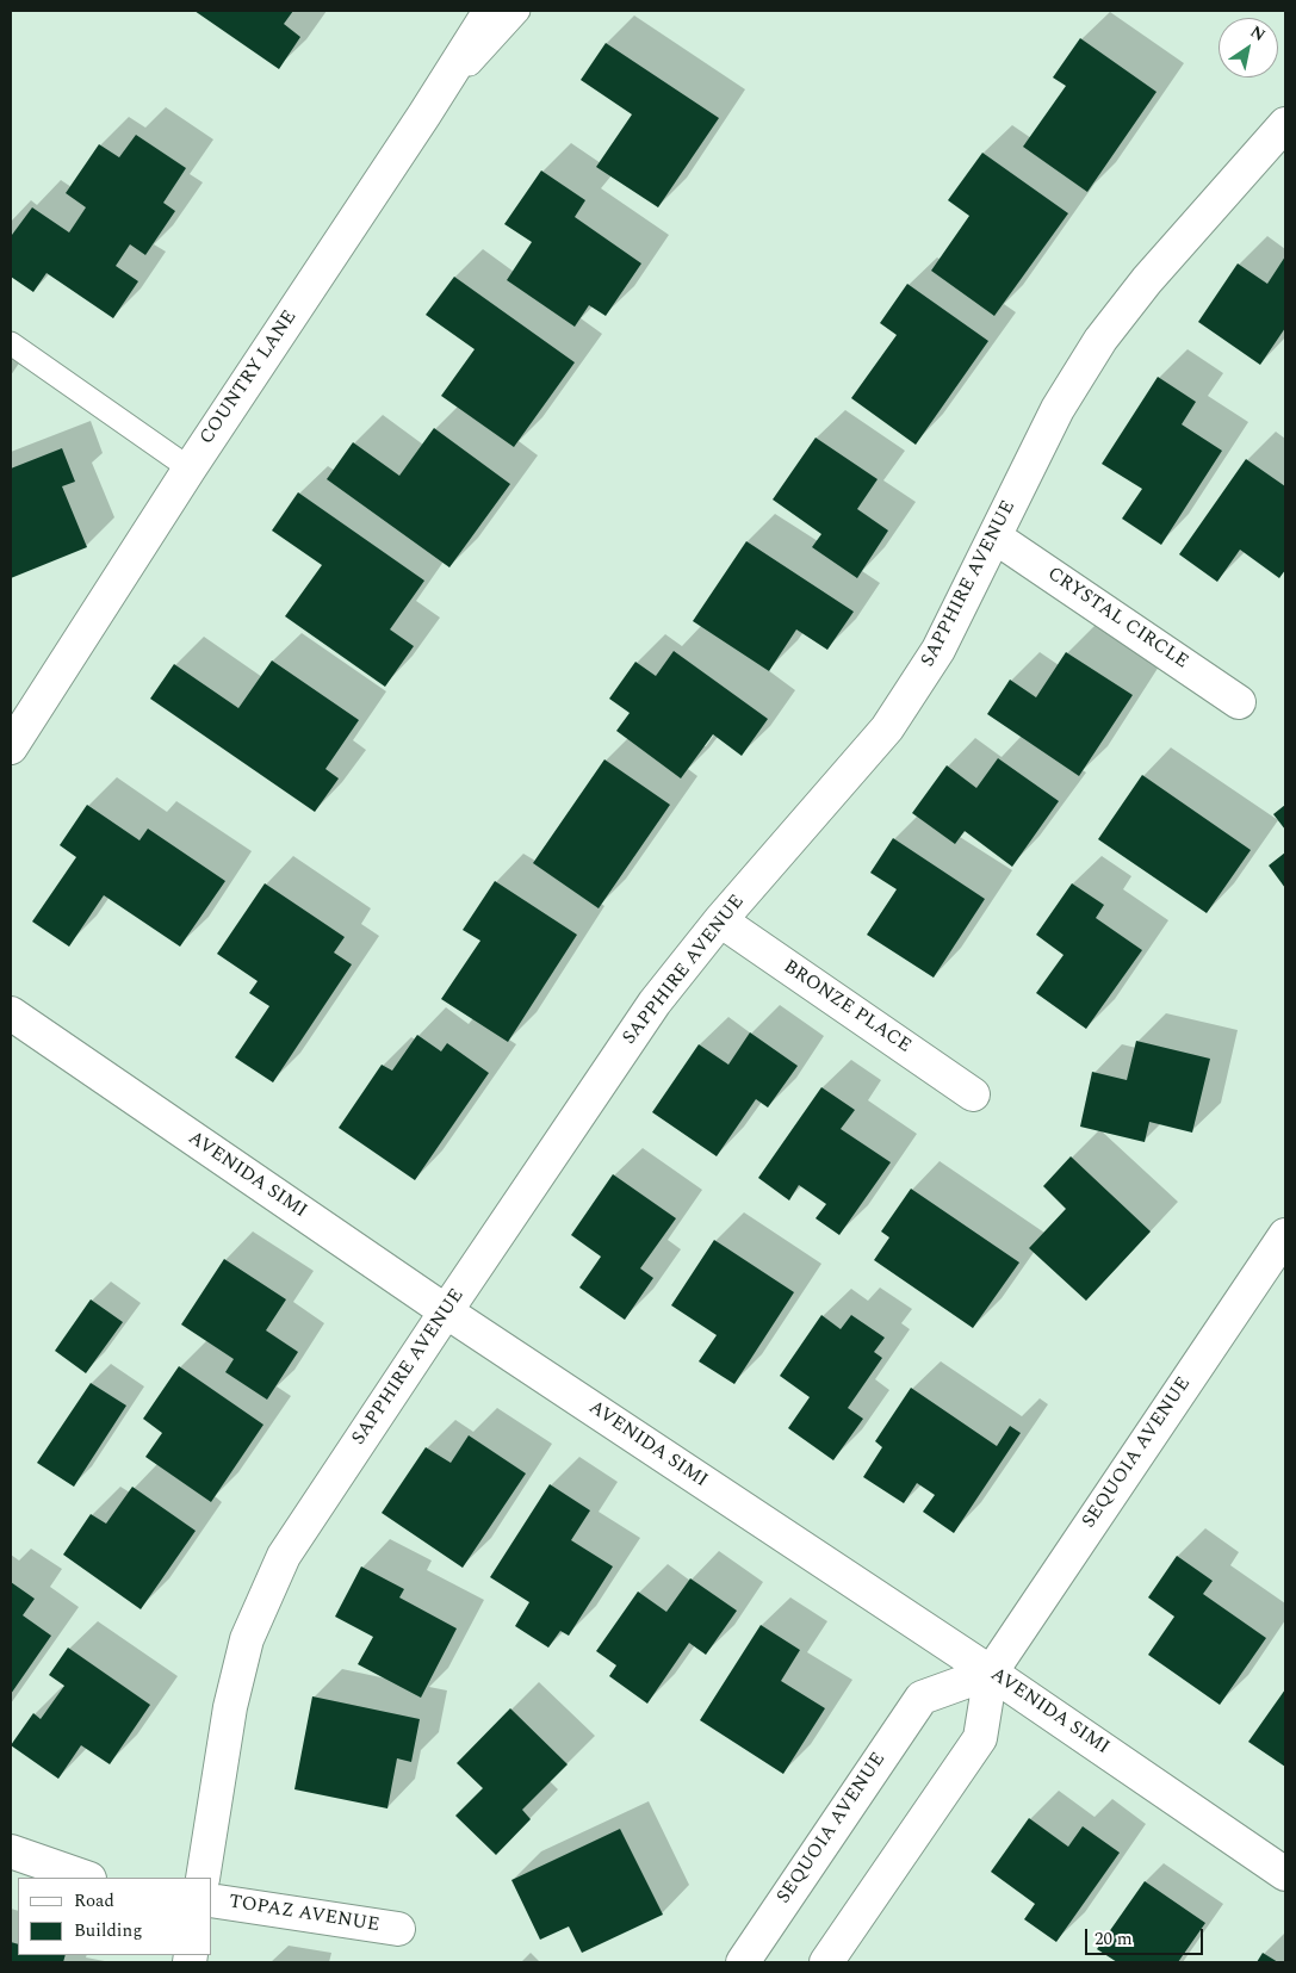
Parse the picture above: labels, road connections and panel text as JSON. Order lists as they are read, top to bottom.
{
  "streets": {
    "street": [
      "COUNTRY LANE",
      "SAPPHIRE AVENUE",
      "CRYSTAL CIRCLE",
      "BRONZE PLACE",
      "AVENIDA SIMI",
      "SEQUOIA AVENUE",
      "TOPAZ AVENUE"
    ]
  },
  "crossings": [
    ["SAPPHIRE AVENUE", "CRYSTAL CIRCLE"],
    ["SAPPHIRE AVENUE", "BRONZE PLACE"],
    ["SAPPHIRE AVENUE", "AVENIDA SIMI"],
    ["AVENIDA SIMI", "SEQUOIA AVENUE"]
  ],
  "legend": ["Road", "Building"],
  "scale_bar": "20 m",
  "north": "top right"
}
